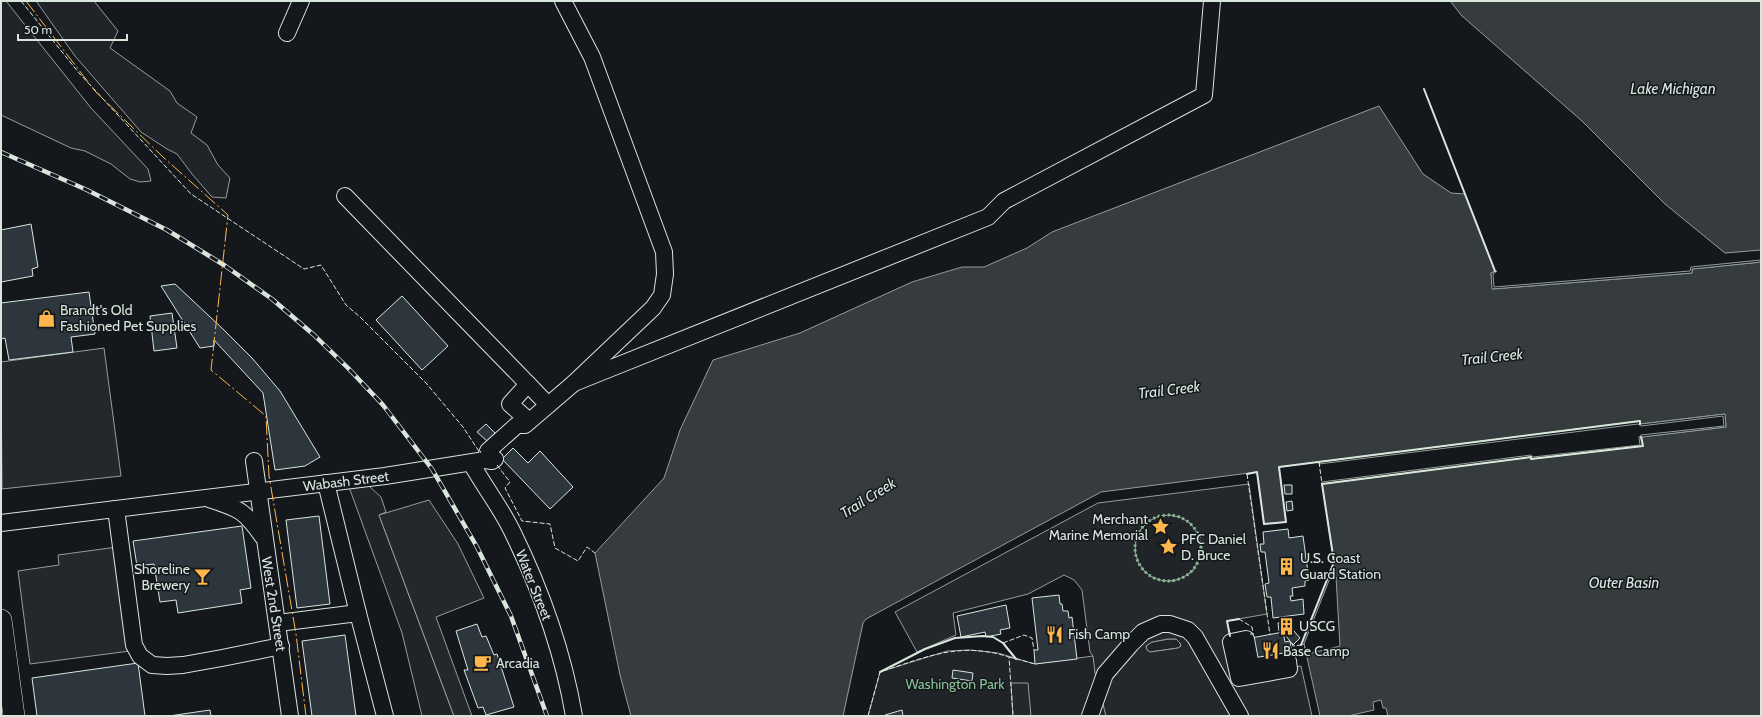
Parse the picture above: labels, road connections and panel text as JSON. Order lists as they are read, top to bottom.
{
  "streets": {
    "street": ["Wabash Street", "Water Street", "West 2nd Street"]
  },
  "crossings": [
    ["Wabash Street", "Water Street"],
    ["Wabash Street", "West 2nd Street"]
  ],
  "water": ["Lake Michigan", "Trail Creek", "Outer Basin"],
  "parks": ["Washington Park"],
  "places": {
    "shop": ["Brandt's Old Fashioned Pet Supplies"],
    "place": ["Merchant Marine Memorial", "PFC Daniel D. Bruce"],
    "building": ["U.S. Coast Guard Station", "USCG"],
    "bar": ["Shoreline Brewery"],
    "restaurant": ["Fish Camp", "Base Camp"],
    "cafe": ["Arcadia"]
  },
  "scale_bar": "50 m"
}
